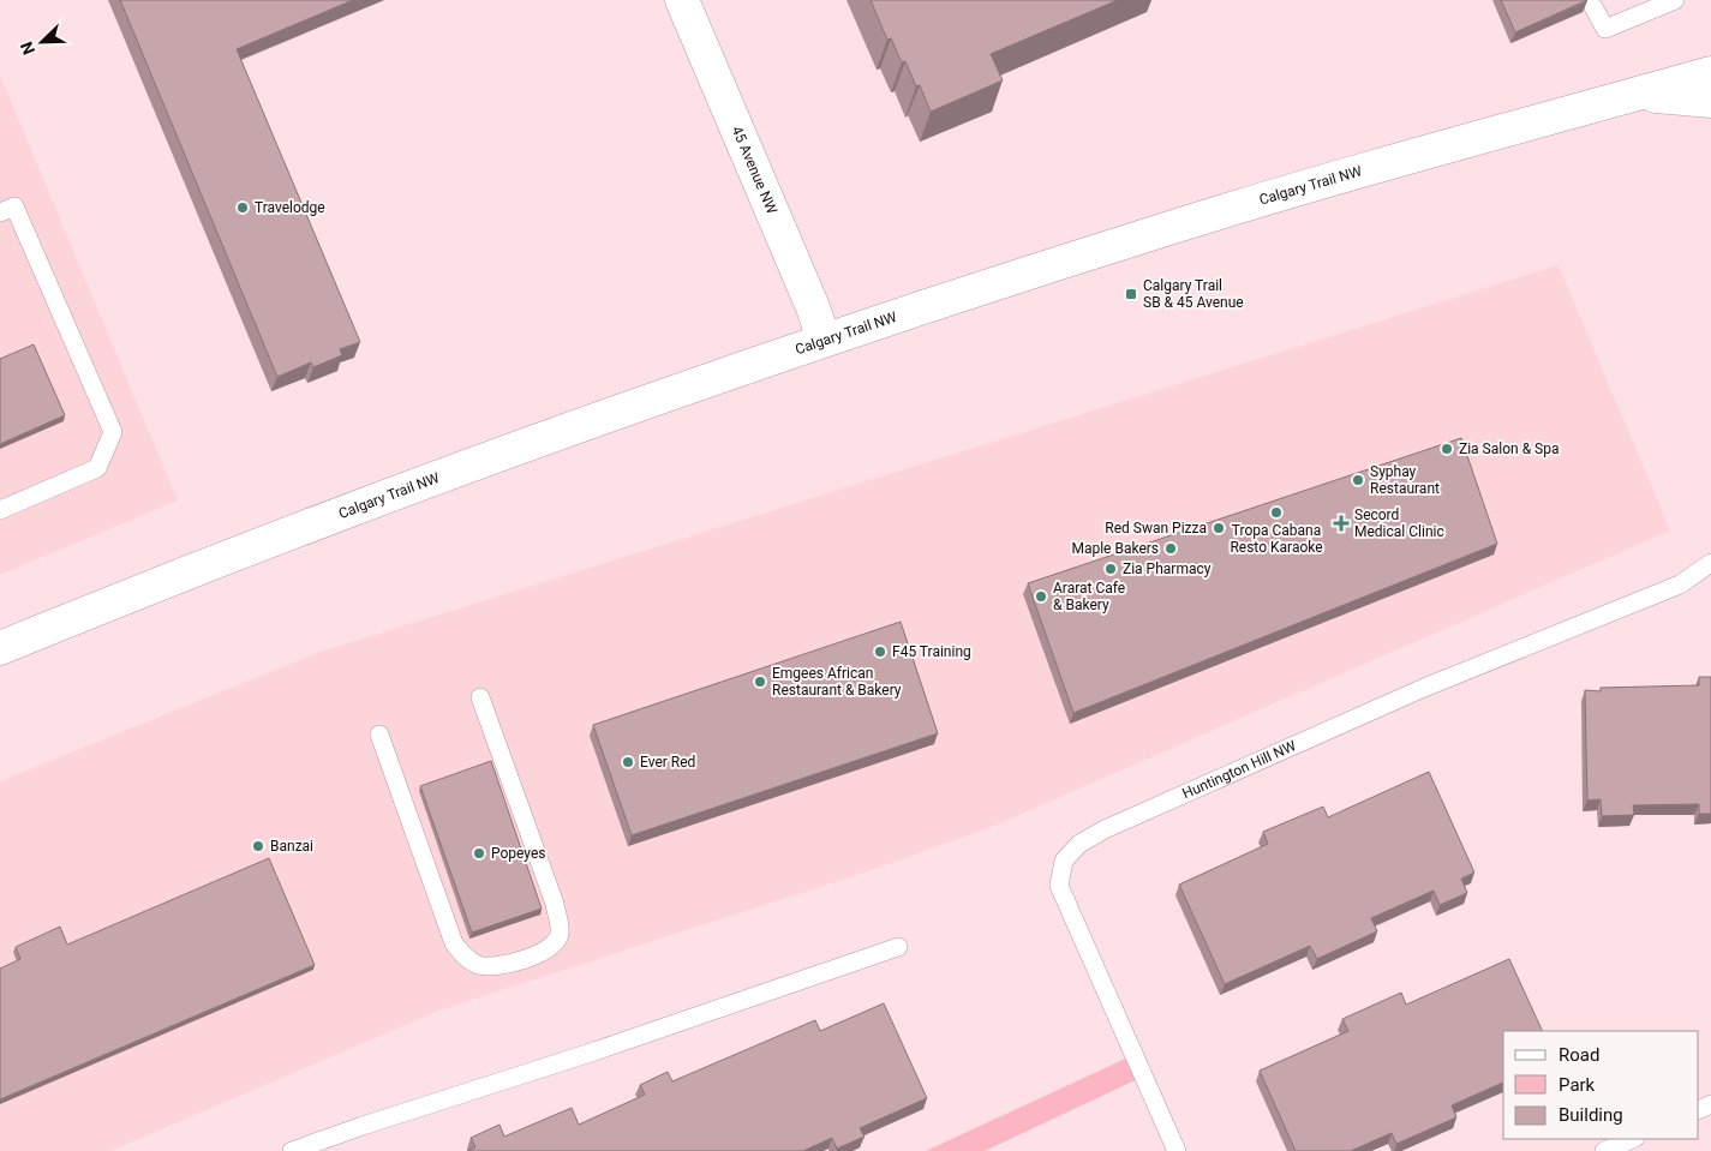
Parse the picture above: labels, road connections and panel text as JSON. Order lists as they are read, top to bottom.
{
  "streets": {
    "main road": ["45 Avenue NW", "Calgary Trail NW"],
    "lane": ["Huntington Hill NW"]
  },
  "crossings": [
    ["45 Avenue NW", "Calgary Trail NW"]
  ],
  "places": {
    "other": [
      "Travelodge",
      "Zia Salon & Spa",
      "Syphay Restaurant",
      "Tropa Cabana Resto Karaoke",
      "Red Swan Pizza",
      "Maple Bakers",
      "Zia Pharmacy",
      "Ararat Cafe & Bakery",
      "F45 Training",
      "Emgees African Restaurant & Bakery",
      "Ever Red",
      "Banzai",
      "Popeyes"
    ],
    "transit": ["Calgary Trail SB & 45 Avenue"],
    "health": ["Secord Medical Clinic"]
  },
  "legend": ["Road", "Park", "Building"],
  "north": "bottom left"
}
